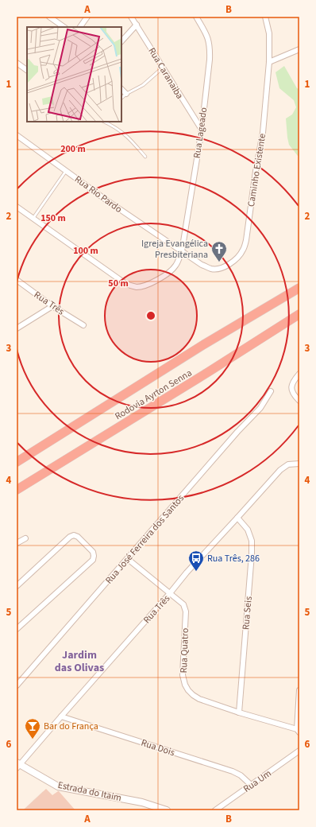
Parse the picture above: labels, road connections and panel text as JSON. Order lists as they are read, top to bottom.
{
  "streets": {
    "highway": ["Rodovia Ayrton Senna"],
    "street": [
      "Rua Caranaiba",
      "Rua Lageado",
      "Caminho Existente",
      "Rua Rio Pardo",
      "Rua Três",
      "Rua José Ferreira dos Santos",
      "Rua Seis",
      "Rua Quatro",
      "Rua Dois",
      "Rua Um",
      "Estrada do Itaim"
    ]
  },
  "crossings": [
    ["Rua Caranaiba", "Rua Lageado"],
    ["Rua Lageado", "Caminho Existente"],
    ["Rua Lageado", "Rua Rio Pardo"],
    ["Caminho Existente", "Rua Rio Pardo"],
    ["Rua Três", "Rua Seis"],
    ["Rua Três", "Rua Quatro"],
    ["Rua Três", "Rua Dois"],
    ["Rua Três", "Estrada do Itaim"],
    ["Rua José Ferreira dos Santos", "Rua Quatro"],
    ["Rua Seis", "Rua Quatro"],
    ["Rua Dois", "Rua Um"]
  ],
  "districts": ["Jardim das Olivas"],
  "places": {
    "church": ["Igreja Evangélica Presbiteriana"],
    "bus stop": ["Rua Três, 286"],
    "bar": ["Bar do França"]
  },
  "grid": {
    "columns": ["A", "B"],
    "rows": [
      "1",
      "2",
      "3",
      "4",
      "5",
      "6"
    ]
  },
  "rings": [
    "200 m",
    "150 m",
    "100 m",
    "50 m"
  ]
}
